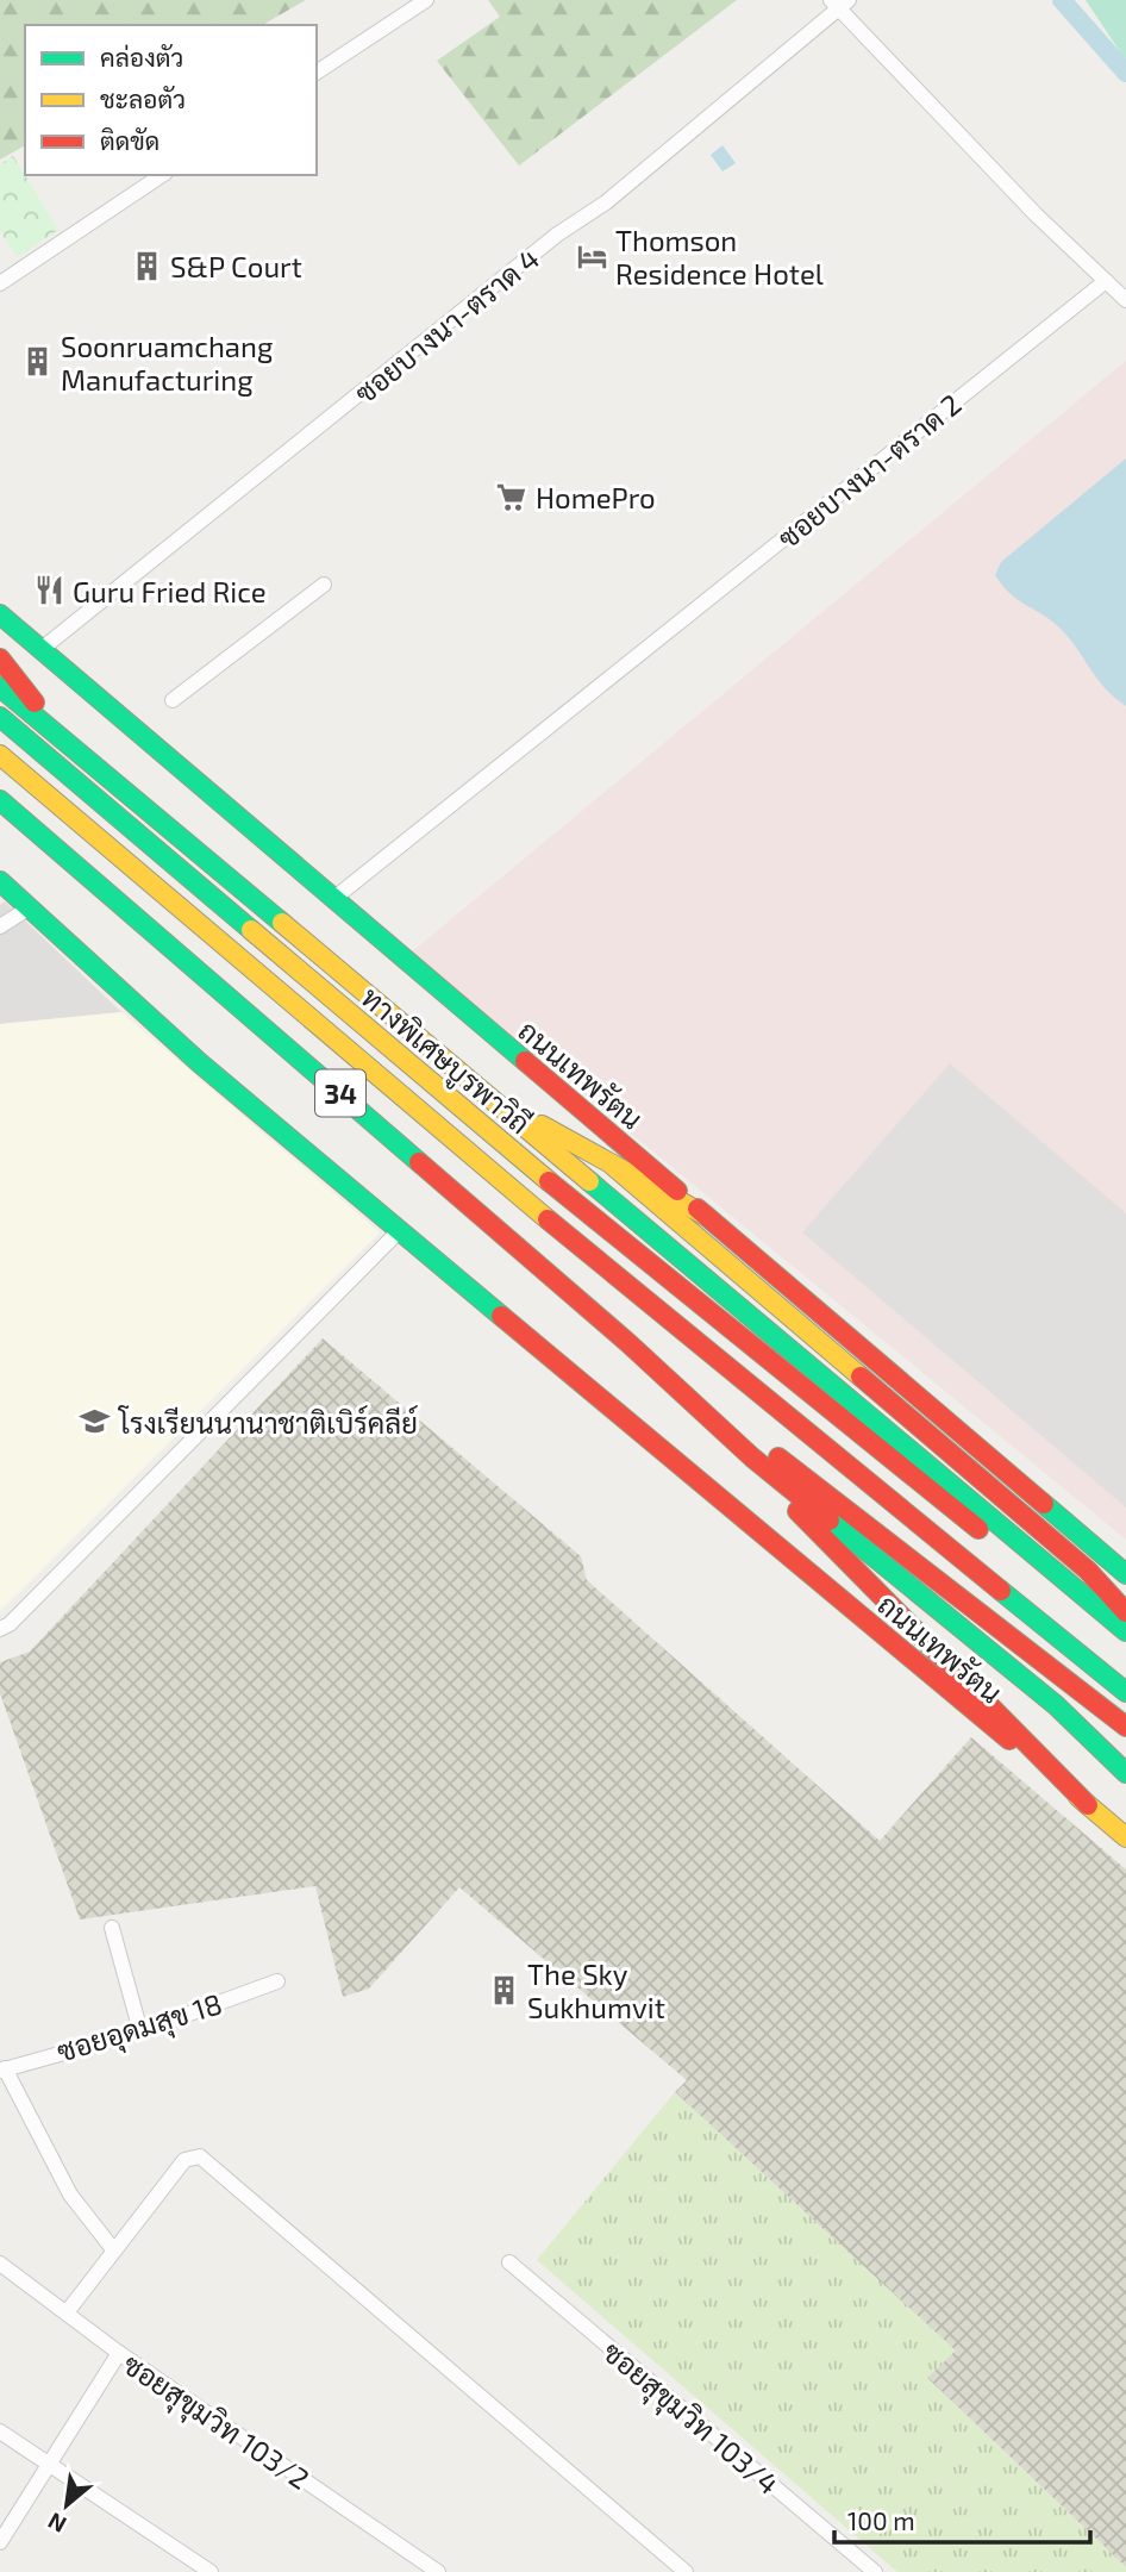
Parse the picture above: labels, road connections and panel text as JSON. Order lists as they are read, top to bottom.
{
  "streets": {
    "main road": ["ทางพิเศษบูรพาวิถี", "ถนนเทพรัตน", "34"],
    "street": [
      "ซอยบางนา-ตราด 4",
      "ซอยบางนา-ตราด 2",
      "ซอยอุดมสุข 18",
      "ซอยสุขุมวิท 103/4",
      "ซอยสุขุมวิท 103/2"
    ]
  },
  "crossings": [
    ["ซอยบางนา-ตราด 4", "ถนนเทพรัตน"],
    ["ซอยบางนา-ตราด 2", "ถนนเทพรัตน"]
  ],
  "places": {
    "hotel": ["Thomson Residence Hotel"],
    "building": ["S&P Court", "Soonruamchang Manufacturing", "The Sky Sukhumvit"],
    "supermarket": ["HomePro"],
    "restaurant": ["Guru Fried Rice"],
    "school or university": ["โรงเรียนนานาชาติเบิร์คลีย์"]
  },
  "legend": ["คล่องตัว", "ชะลอตัว", "ติดขัด"],
  "scale_bar": "100 m",
  "north": "bottom left"
}
